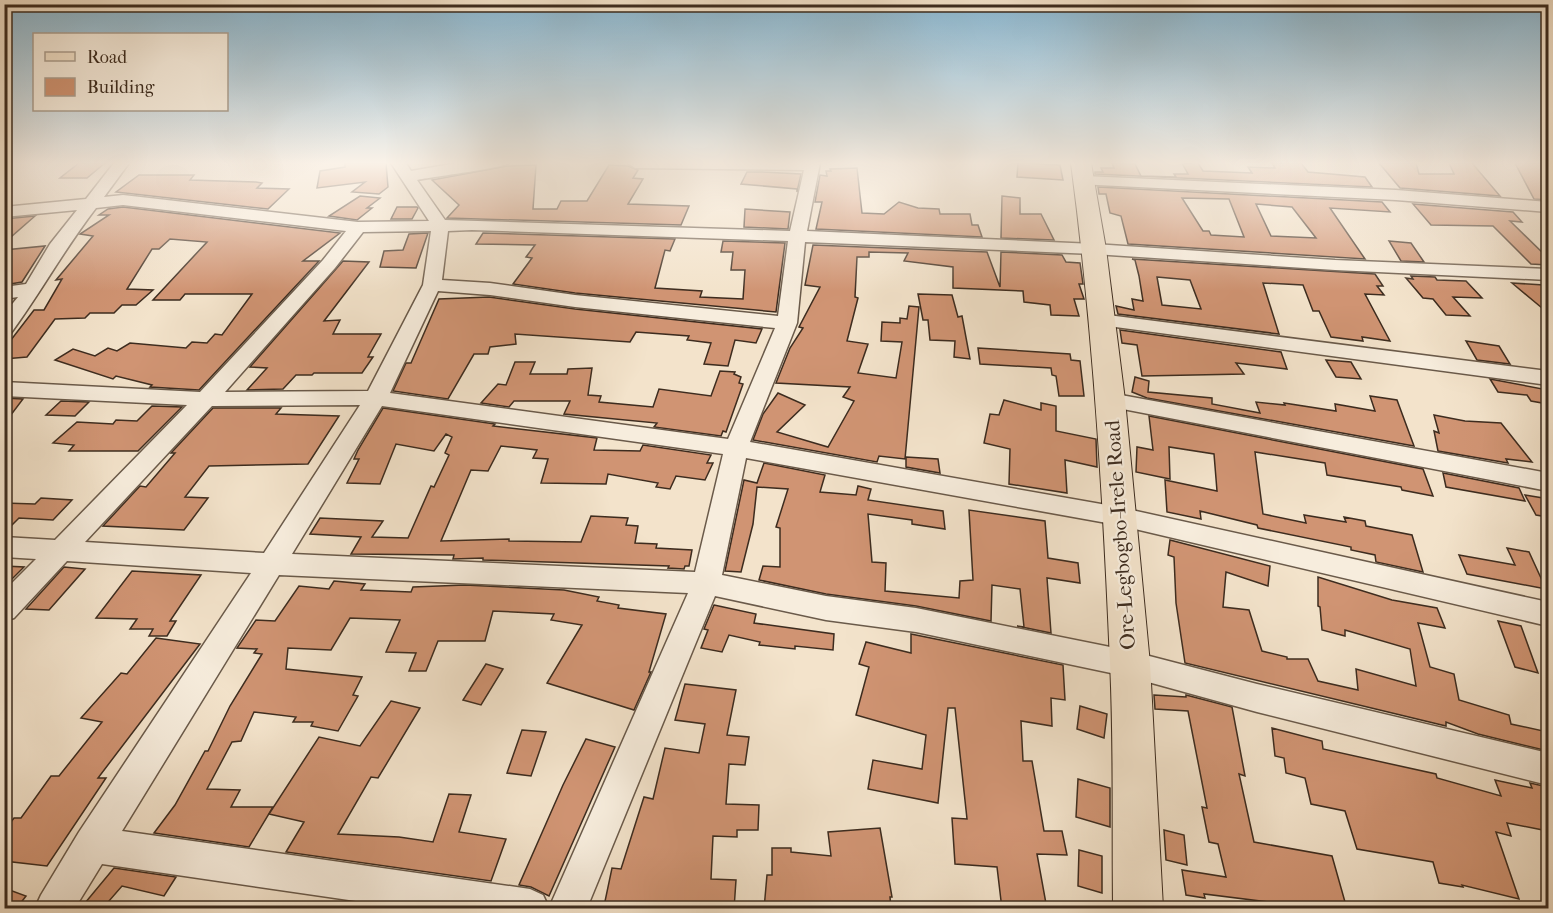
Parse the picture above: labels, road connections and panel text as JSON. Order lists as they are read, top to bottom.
{
  "streets": {
    "main road": ["Ore-Legbogbo-Irele Road"]
  },
  "legend": ["Road", "Building"]
}
